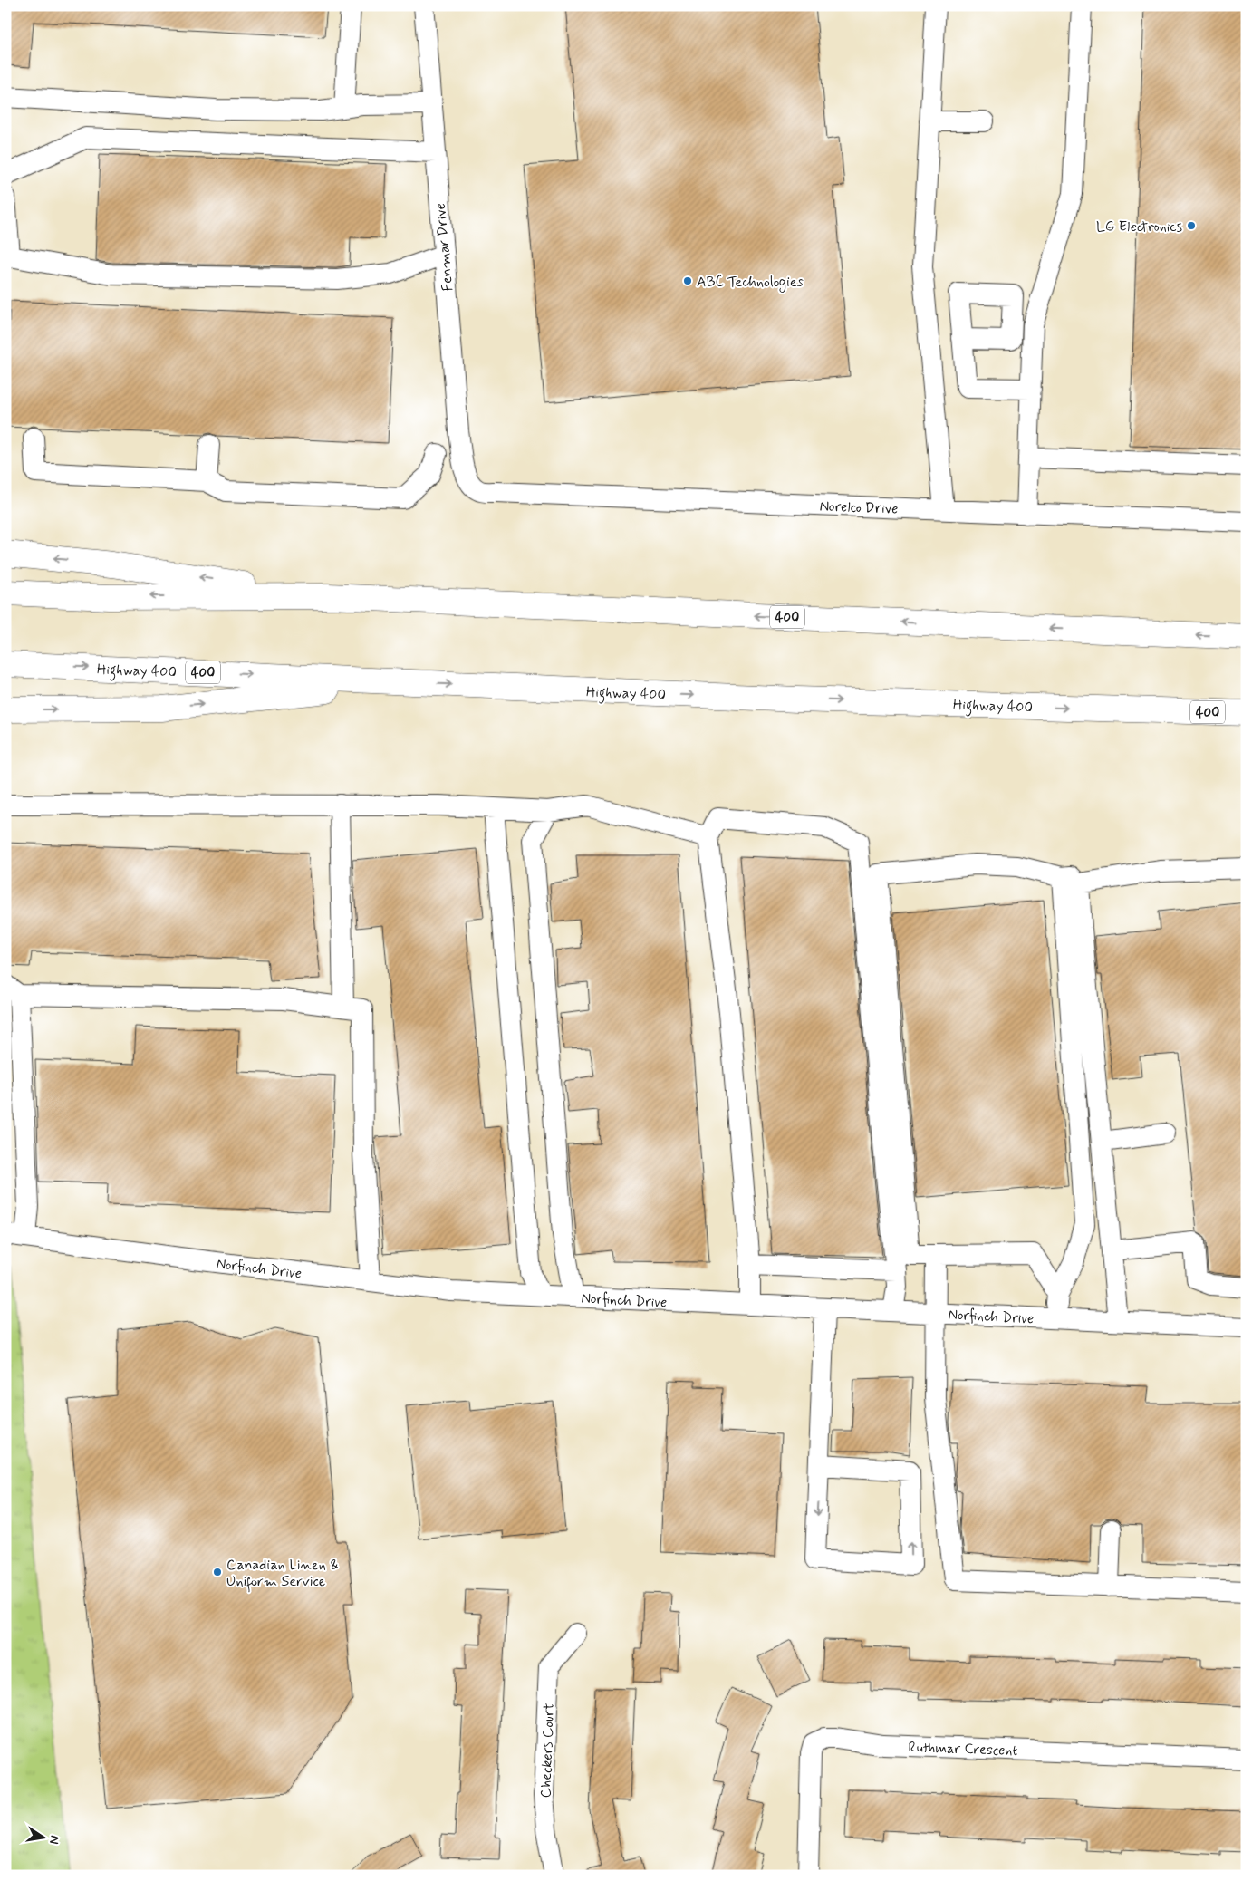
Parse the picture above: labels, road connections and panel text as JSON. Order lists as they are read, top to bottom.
{
  "streets": {
    "highway": ["400", "Highway 400"],
    "street": [
      "Fenmar Drive",
      "Norelco Drive",
      "Norfinch Drive",
      "Ruthmar Crescent",
      "Checkers Court"
    ]
  },
  "crossings": [
    ["Fenmar Drive", "Norelco Drive"]
  ],
  "places": ["LG Electronics", "ABC Technologies", "Canadian Linen & Uniform Service"],
  "north": "right"
}
